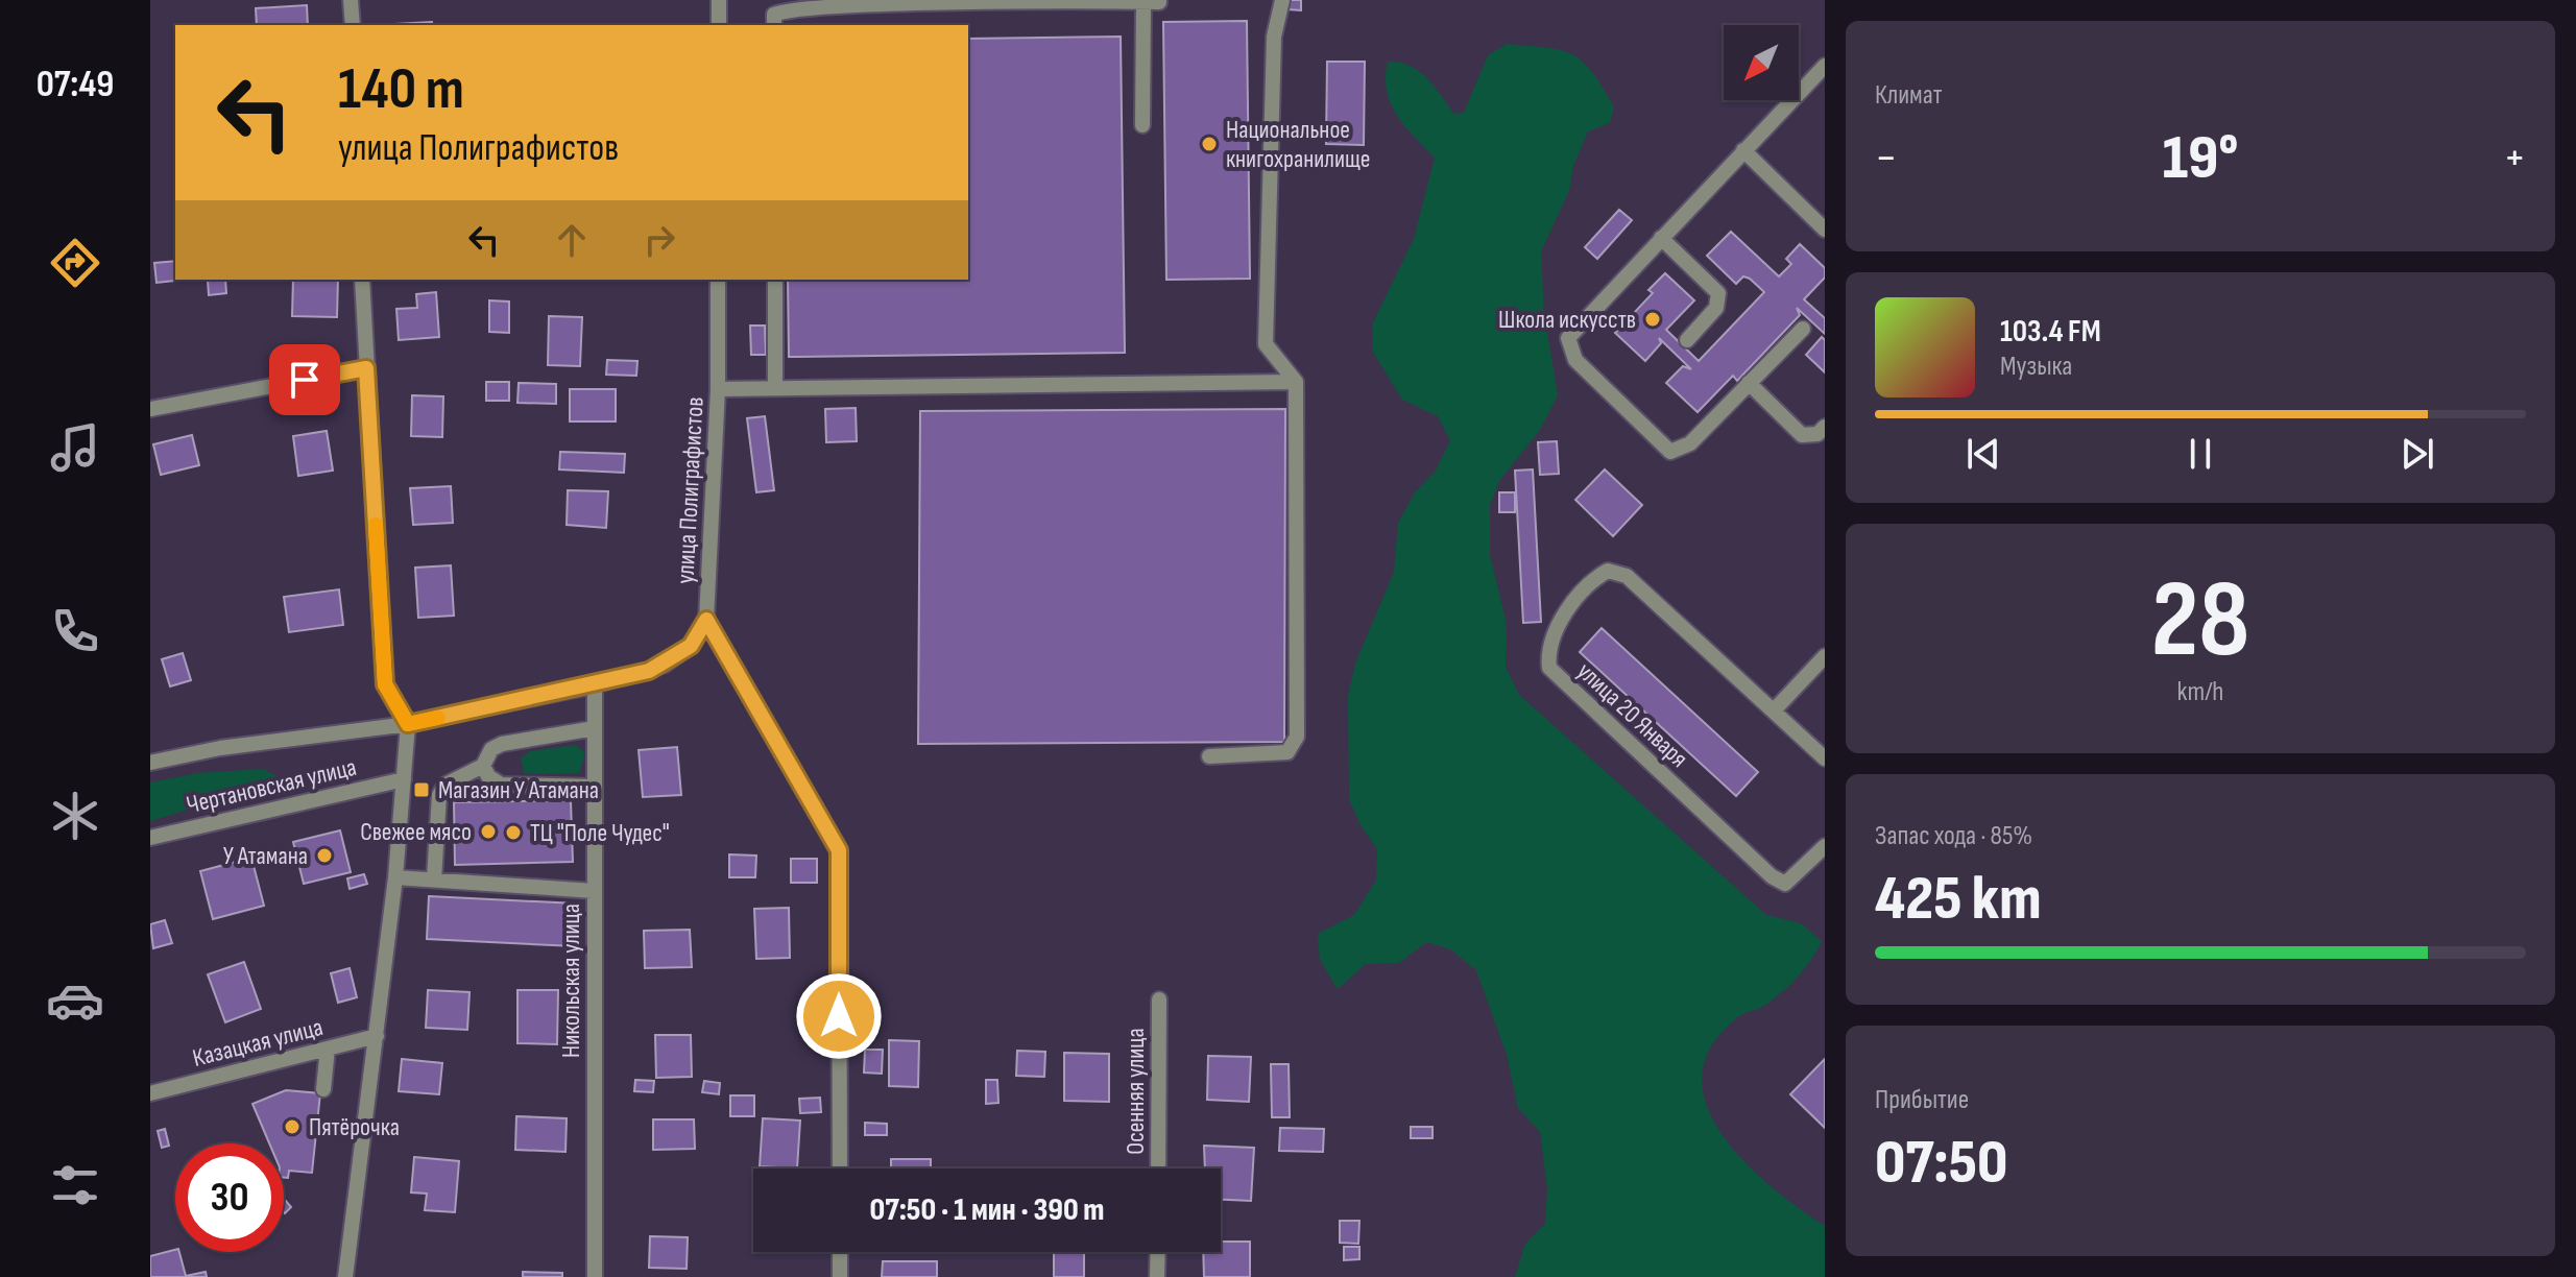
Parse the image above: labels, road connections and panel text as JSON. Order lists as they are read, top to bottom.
{
  "streets": {
    "street": [
      "улица Полиграфистов",
      "улица 20 Января",
      "Чертановская улица",
      "Никольская улица",
      "Казацкая улица",
      "Осенняя улица"
    ]
  },
  "crossings": [
    ["улица Полиграфистов", "Никольская улица"]
  ],
  "places": {
    "other": [
      "Национальное книгохранилище",
      "Школа искусств",
      "Свежее мясо",
      "ТЦ \"Поле Чудес\"",
      "У Атамана",
      "Пятёрочка"
    ],
    "transit": ["Магазин У Атамана"]
  },
  "north": "bottom left",
  "page": {
    "tabs": "07:49",
    "tile": [
      "Климат",
      ["28", "km/h"],
      ["Запас хода · 85%", "425 km"],
      ["Прибытие", "07:50"]
    ],
    "turn": ["140 m", "улица Полиграфистов"],
    "heat": ["−", "19°", "+"],
    "song": ["103.4 FM", "Музыка"],
    "limit": "30",
    "trip": "07:50 · 1 мин · 390 m"
  }
}
